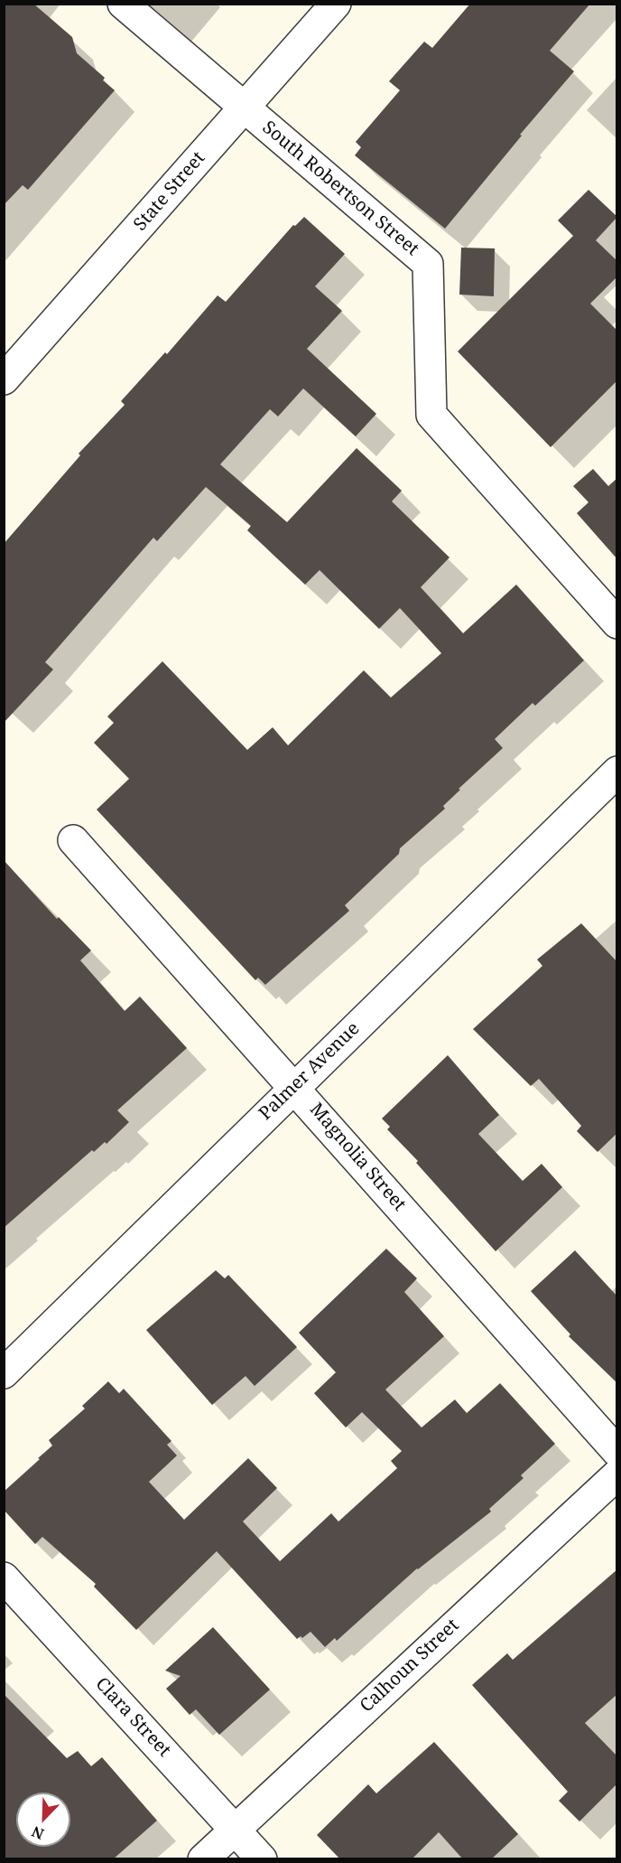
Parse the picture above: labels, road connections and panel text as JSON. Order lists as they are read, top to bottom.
{
  "streets": {
    "street": [
      "South Robertson Street",
      "State Street",
      "Palmer Avenue",
      "Magnolia Street",
      "Calhoun Street",
      "Clara Street"
    ]
  },
  "crossings": [
    ["South Robertson Street", "State Street"],
    ["Palmer Avenue", "Magnolia Street"],
    ["Calhoun Street", "Clara Street"]
  ],
  "north": "bottom left"
}
